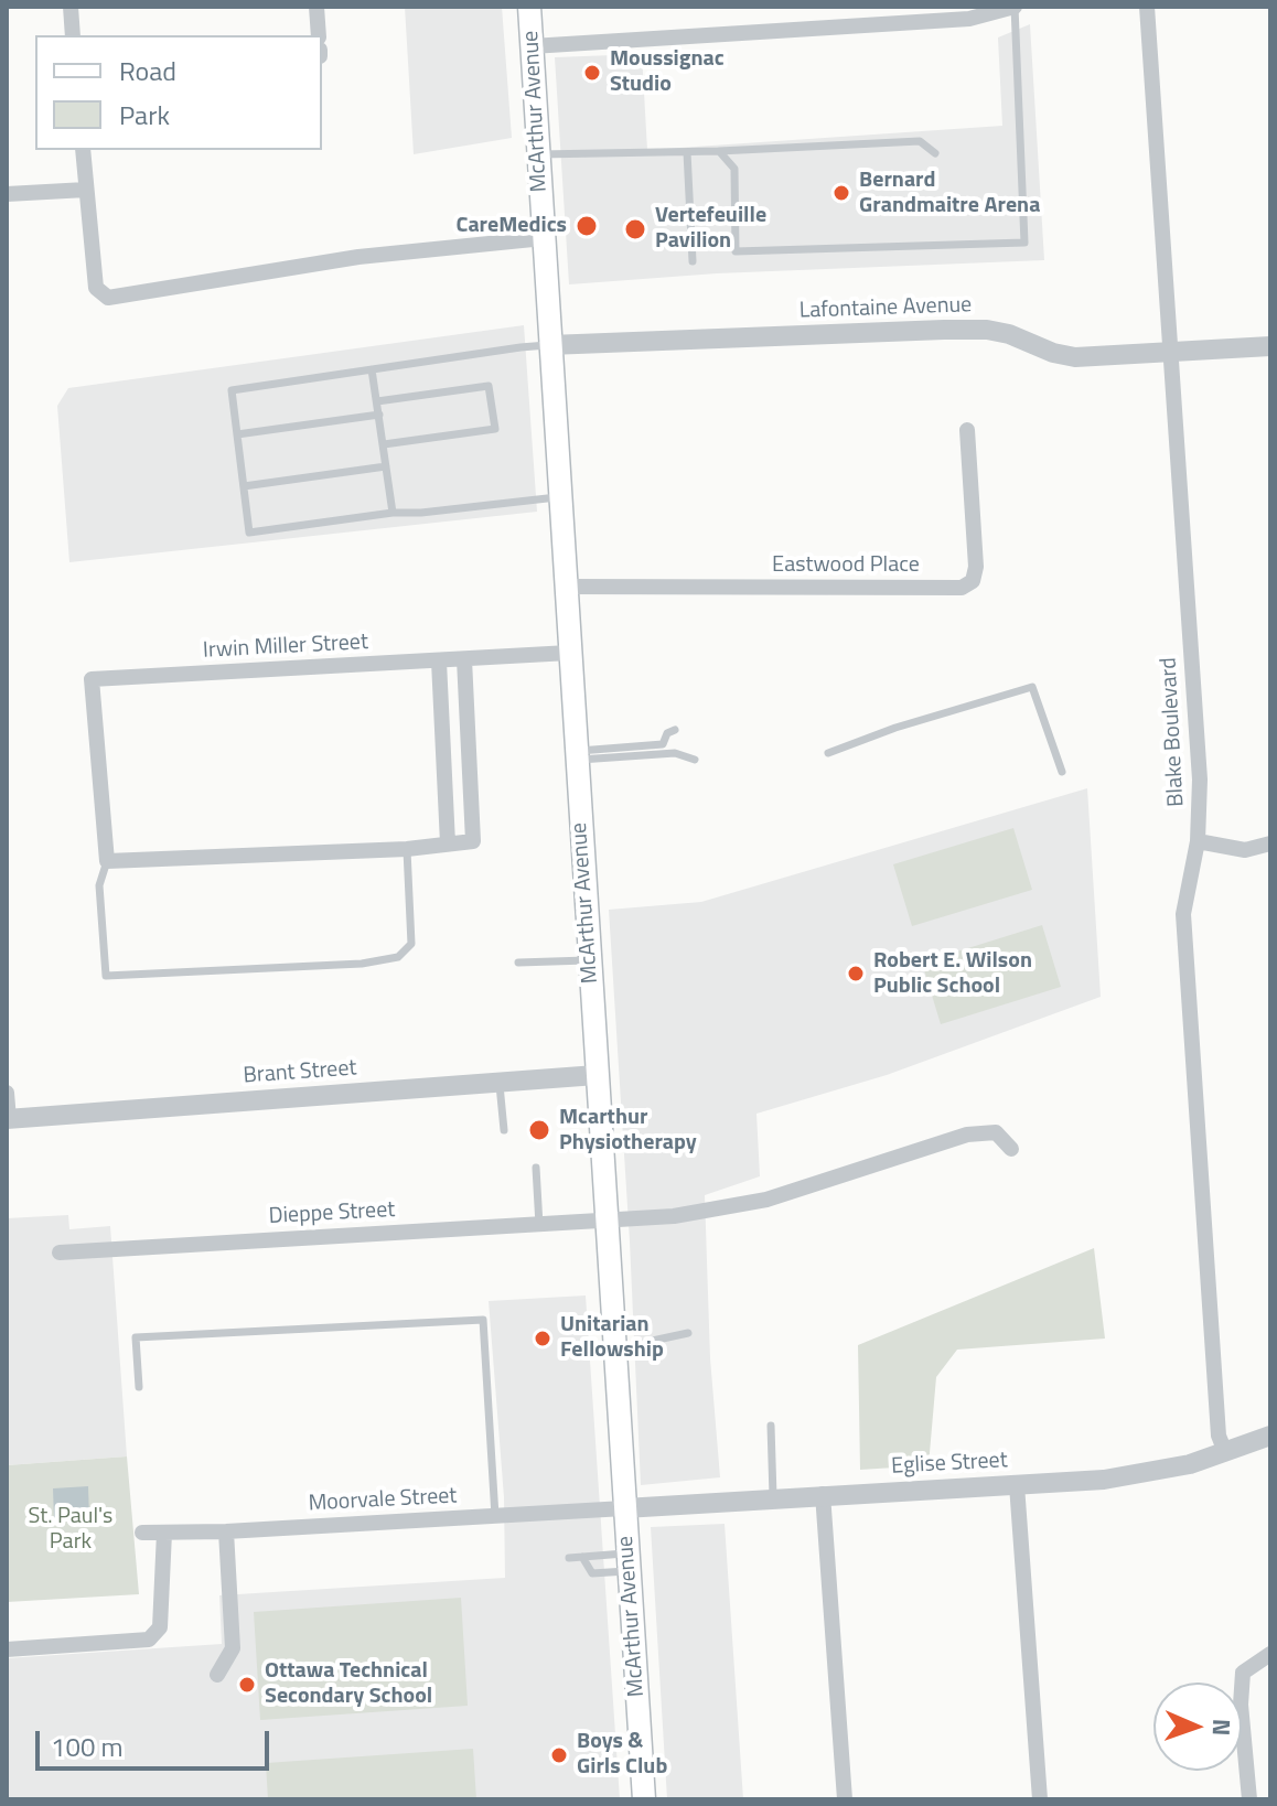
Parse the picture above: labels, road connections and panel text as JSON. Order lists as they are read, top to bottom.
{
  "streets": {
    "main road": ["McArthur Avenue"],
    "street": [
      "Lafontaine Avenue",
      "Eastwood Place",
      "Irwin Miller Street",
      "Blake Boulevard",
      "Brant Street",
      "Dieppe Street",
      "Eglise Street",
      "Moorvale Street"
    ]
  },
  "crossings": [
    ["McArthur Avenue", "Lafontaine Avenue"],
    ["McArthur Avenue", "Eastwood Place"],
    ["McArthur Avenue", "Irwin Miller Street"],
    ["McArthur Avenue", "Brant Street"],
    ["McArthur Avenue", "Dieppe Street"],
    ["McArthur Avenue", "Eglise Street"],
    ["McArthur Avenue", "Moorvale Street"],
    ["Lafontaine Avenue", "Blake Boulevard"],
    ["Blake Boulevard", "Eglise Street"],
    ["Eglise Street", "Moorvale Street"]
  ],
  "parks": ["St. Paul's Park"],
  "places": [
    "Moussignac Studio",
    "Bernard Grandmaitre Arena",
    "CareMedics",
    "Vertefeuille Pavilion",
    "Robert E. Wilson Public School",
    "Mcarthur Physiotherapy",
    "Unitarian Fellowship",
    "Ottawa Technical Secondary School",
    "Boys & Girls Club"
  ],
  "legend": ["Road", "Park"],
  "scale_bar": "100 m",
  "north": "right"
}
